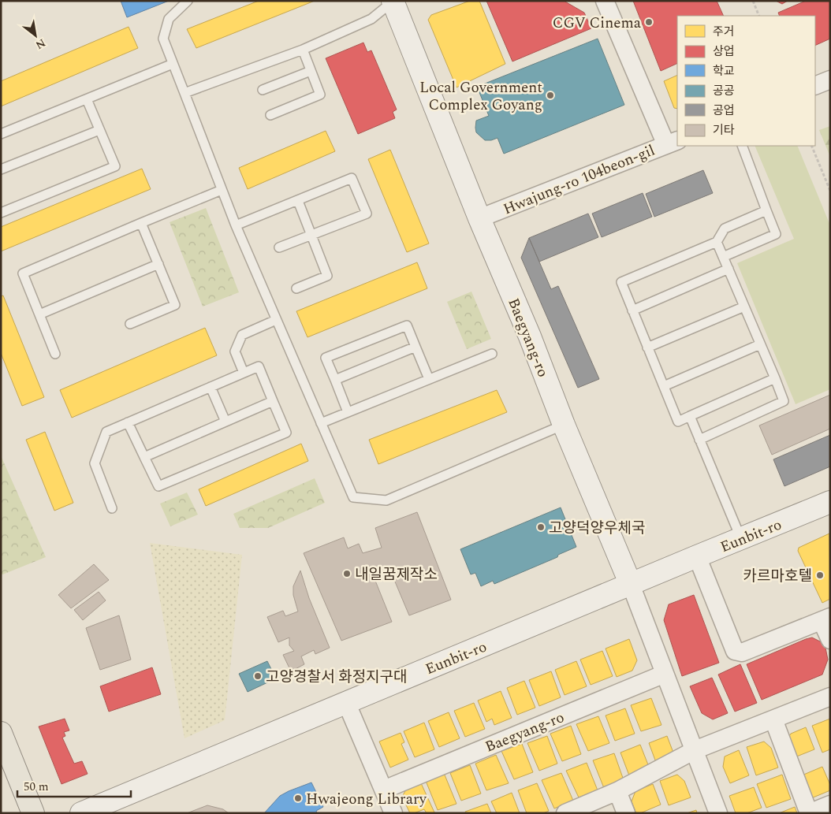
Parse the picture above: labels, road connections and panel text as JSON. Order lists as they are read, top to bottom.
{
  "streets": {
    "main road": ["Baegyang-ro", "Eunbit-ro"],
    "street": ["Hwajung-ro 104beon-gil"]
  },
  "crossings": [
    ["Hwajung-ro 104beon-gil", "Baegyang-ro"],
    ["Baegyang-ro", "Eunbit-ro"]
  ],
  "places": [
    "CGV Cinema",
    "Local Government Complex Goyang",
    "고양덕양우체국",
    "내일꿈제작소",
    "카르마호텔",
    "고양경찰서 화정지구대",
    "Hwajeong Library"
  ],
  "legend": [
    "주거",
    "상업",
    "학교",
    "공공",
    "공업",
    "기타"
  ],
  "scale_bar": "50 m",
  "north": "bottom right"
}
